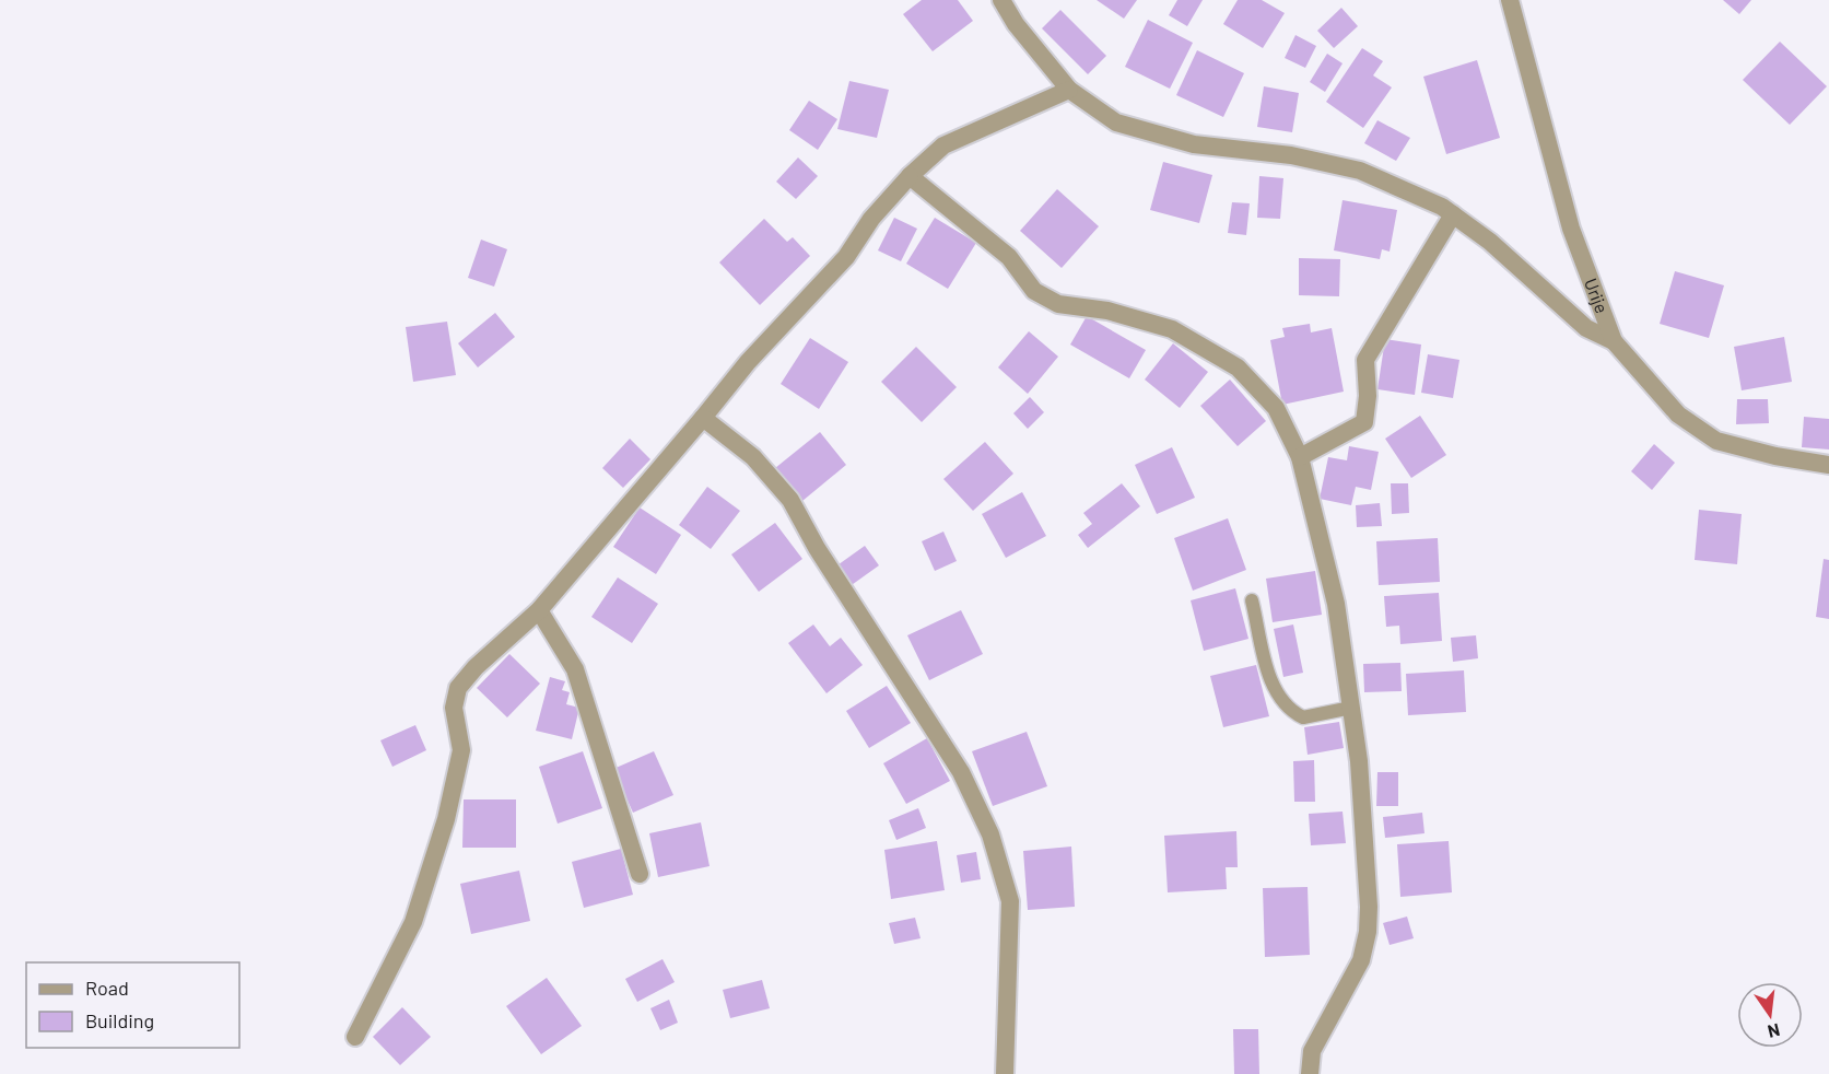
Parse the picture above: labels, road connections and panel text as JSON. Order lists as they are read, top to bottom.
{
  "streets": {
    "street": ["Urije"]
  },
  "legend": ["Road", "Building"],
  "north": "bottom"
}
